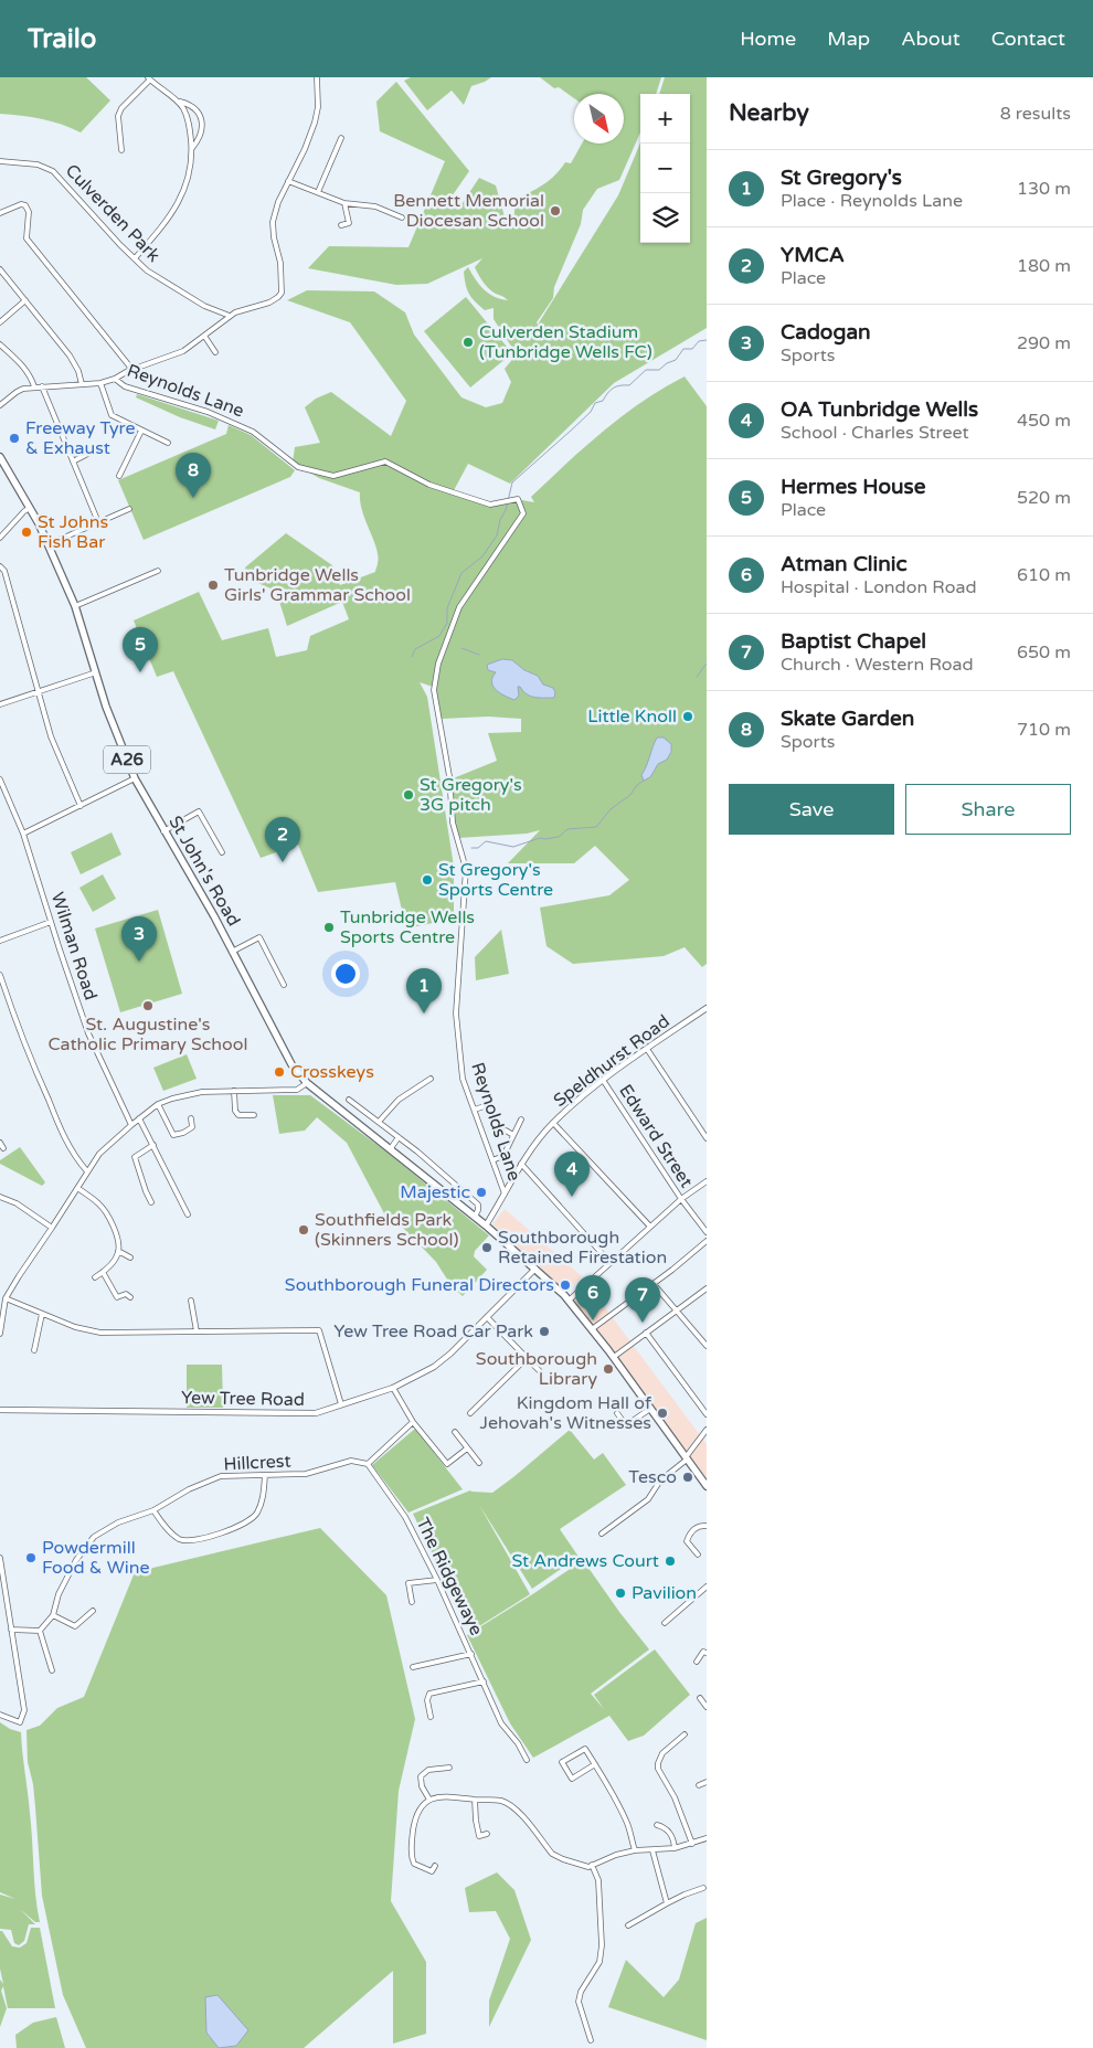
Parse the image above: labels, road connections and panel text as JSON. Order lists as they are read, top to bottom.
{
  "streets": {
    "highway": ["A26", "St John's Road"],
    "street": [
      "Culverden Park",
      "Reynolds Lane",
      "Wilman Road",
      "Speldhurst Road",
      "Edward Street",
      "Yew Tree Road",
      "Hillcrest",
      "The Ridgewaye"
    ]
  },
  "crossings": [
    ["Reynolds Lane", "Speldhurst Road"],
    ["A26", "St John's Road"],
    ["A26", "Speldhurst Road"],
    ["A26", "Yew Tree Road"],
    ["St John's Road", "Speldhurst Road"],
    ["Speldhurst Road", "Edward Street"],
    ["Hillcrest", "The Ridgewaye"]
  ],
  "places": [
    "Bennett Memorial Diocesan School",
    "Culverden Stadium (Tunbridge Wells FC)",
    "Freeway Tyre & Exhaust",
    "St Johns Fish Bar",
    "Tunbridge Wells Girls' Grammar School",
    "Little Knoll",
    "St Gregory's 3G pitch",
    "St Gregory's Sports Centre",
    "Tunbridge Wells Sports Centre",
    "St. Augustine's Catholic Primary School",
    "Crosskeys",
    "Majestic",
    "Southfields Park (Skinners School)",
    "Southborough Retained Firestation",
    "Southborough Funeral Directors",
    "Yew Tree Road Car Park",
    "Southborough Library",
    "Kingdom Hall of Jehovah's Witnesses",
    "Tesco",
    "Powdermill Food & Wine",
    "St Andrews Court",
    "Pavilion"
  ],
  "north": "bottom right",
  "page": {
    "header": "Trailo",
    "nav": [
      "Home",
      "Map",
      "About",
      "Contact"
    ],
    "heading": ["Nearby", "8 results"],
    "map_buttons": ["+", "−"],
    "list": [
      {
        "mark": "1",
        "name": "St Gregory's",
        "note": "Place · Reynolds Lane",
        "value": "130 m"
      },
      {
        "mark": "2",
        "name": "YMCA",
        "note": "Place",
        "value": "180 m"
      },
      {
        "mark": "3",
        "name": "Cadogan",
        "note": "Sports",
        "value": "290 m"
      },
      {
        "mark": "4",
        "name": "OA Tunbridge Wells",
        "note": "School · Charles Street",
        "value": "450 m"
      },
      {
        "mark": "5",
        "name": "Hermes House",
        "note": "Place",
        "value": "520 m"
      },
      {
        "mark": "6",
        "name": "Atman Clinic",
        "note": "Hospital · London Road",
        "value": "610 m"
      },
      {
        "mark": "7",
        "name": "Baptist Chapel",
        "note": "Church · Western Road",
        "value": "650 m"
      },
      {
        "mark": "8",
        "name": "Skate Garden",
        "note": "Sports",
        "value": "710 m"
      }
    ],
    "pins": [
      "8",
      "5",
      "2",
      "3",
      "1",
      "4",
      "6",
      "7"
    ],
    "buttons": ["Save", "Share"]
  }
}
